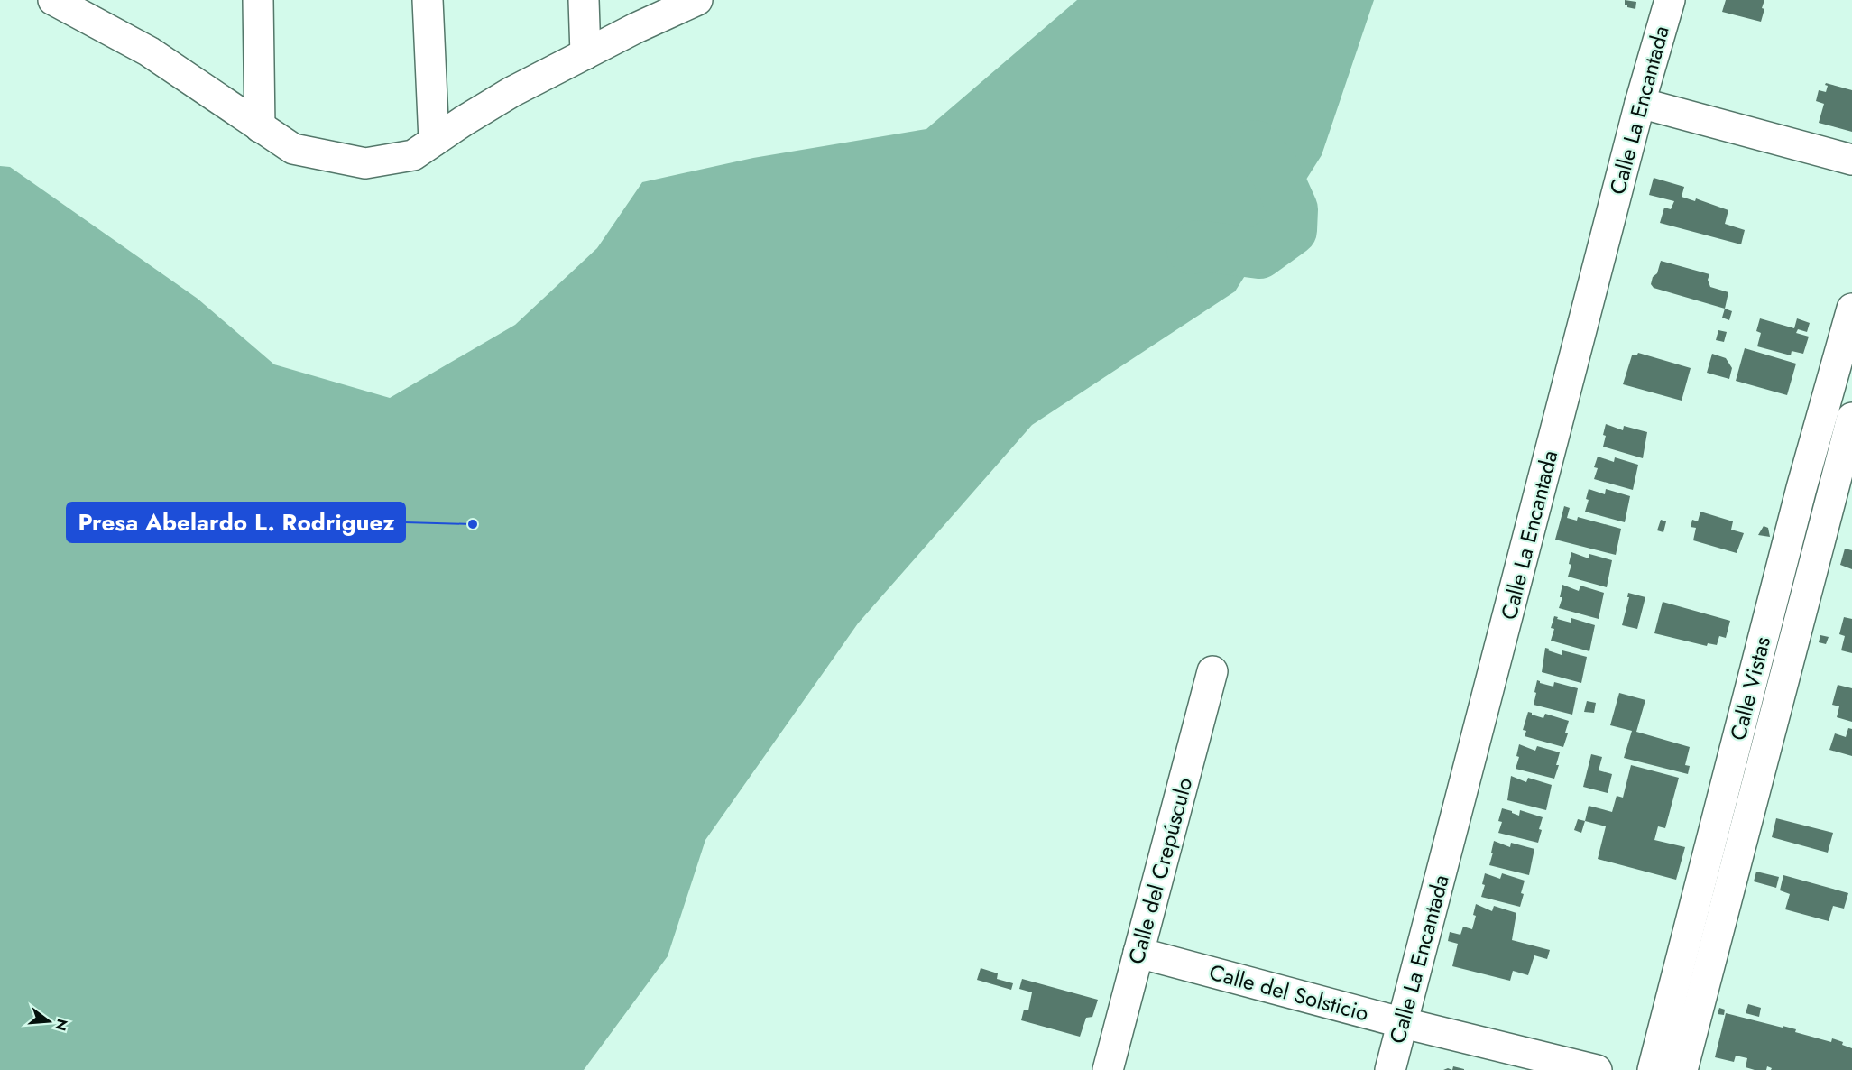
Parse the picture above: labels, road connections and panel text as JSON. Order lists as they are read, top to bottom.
{
  "streets": {
    "street": [
      "Calle La Encantada",
      "Calle Vistas",
      "Calle del Crepúsculo",
      "Calle del Solsticio"
    ]
  },
  "crossings": [
    ["Calle La Encantada", "Calle del Solsticio"],
    ["Calle del Crepúsculo", "Calle del Solsticio"]
  ],
  "places": ["Presa Abelardo L. Rodriguez"],
  "north": "right"
}
